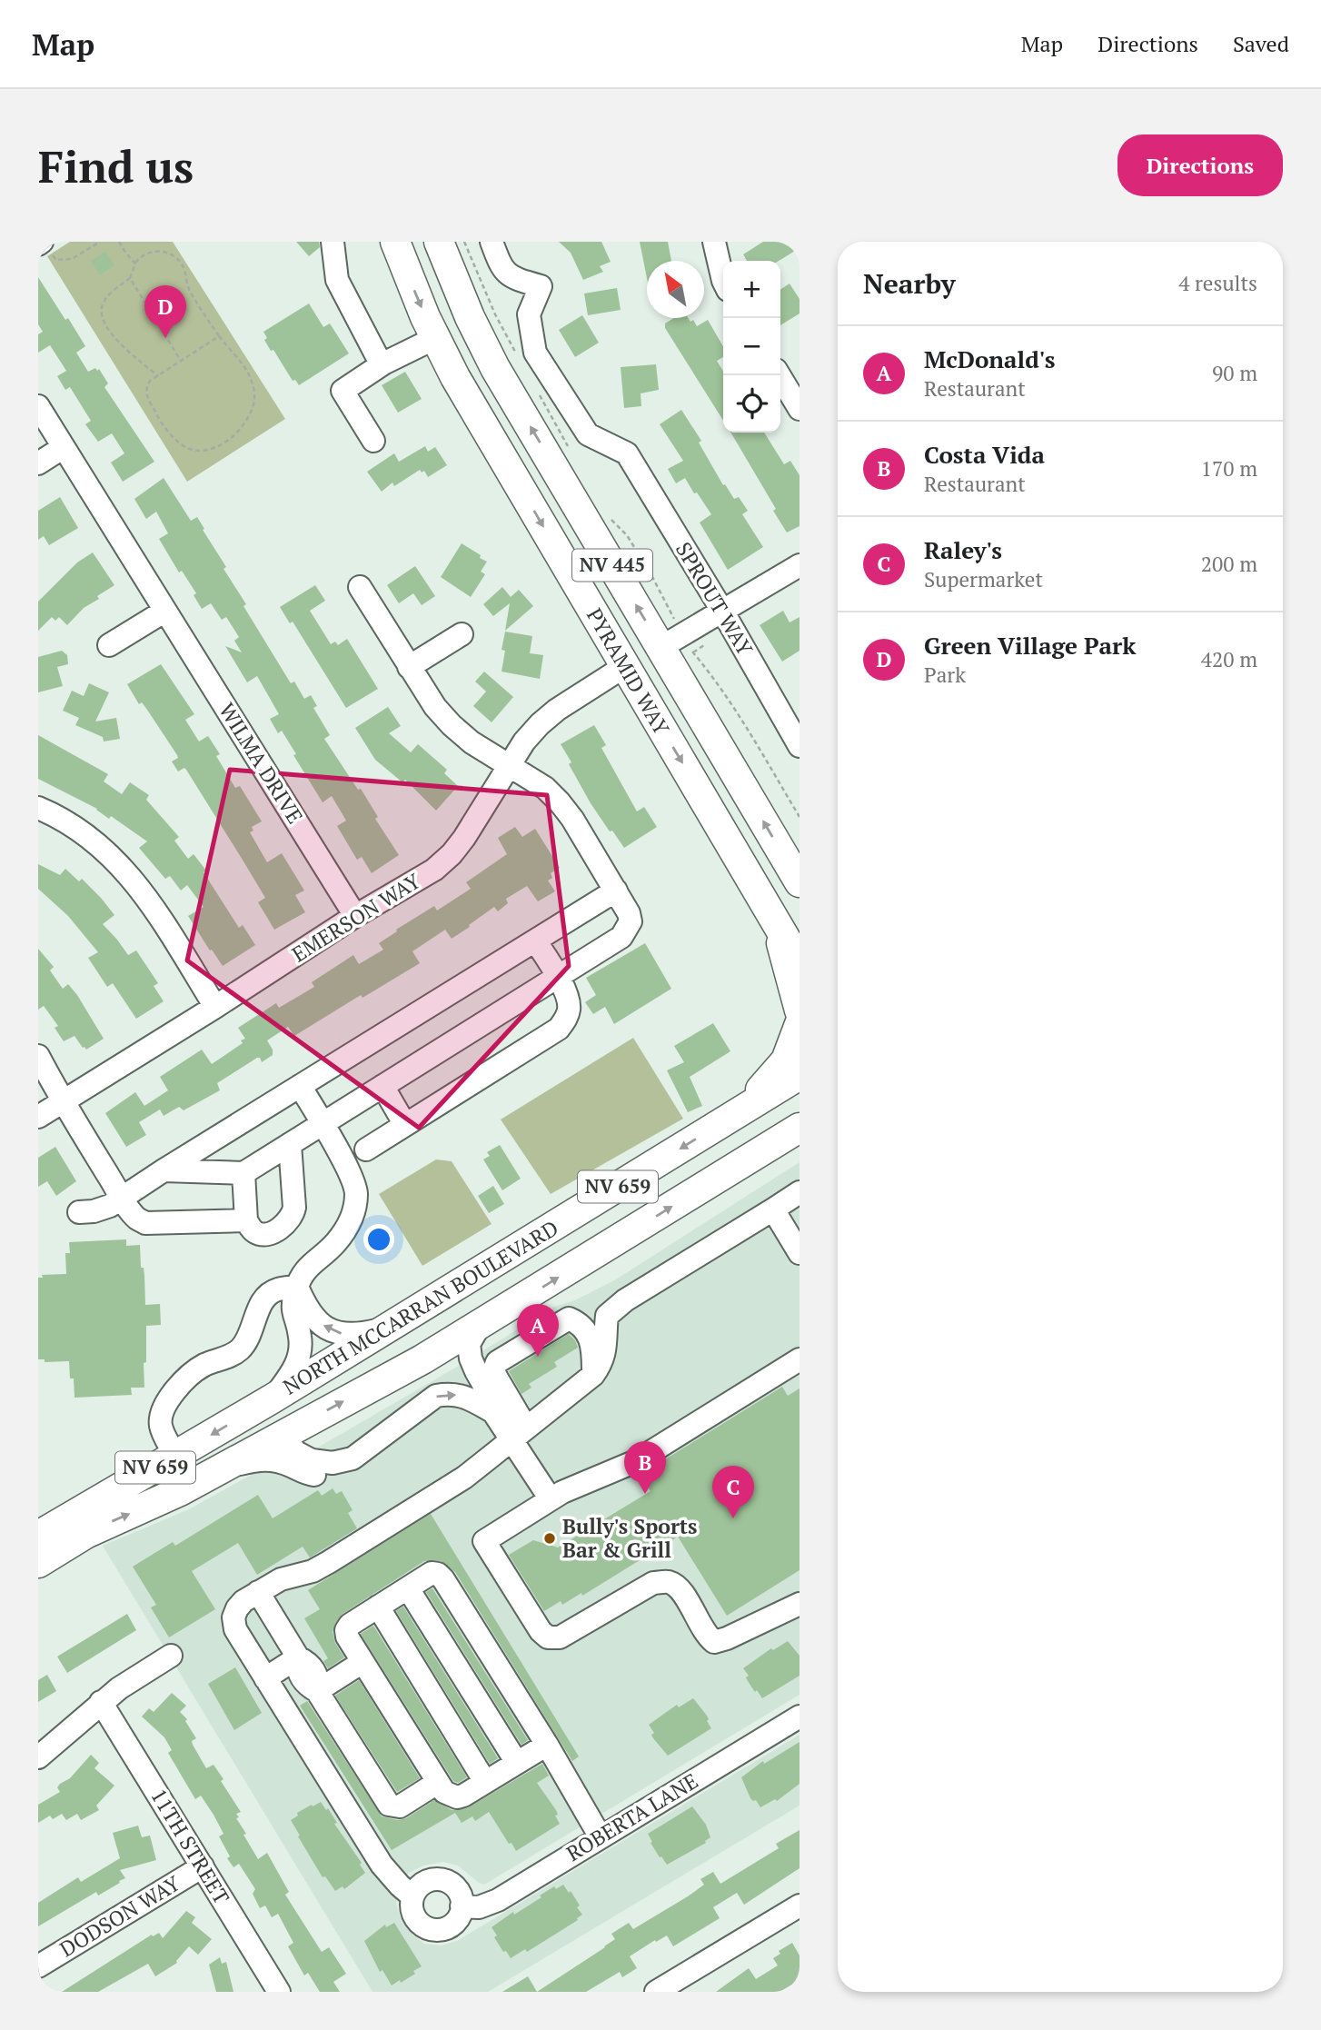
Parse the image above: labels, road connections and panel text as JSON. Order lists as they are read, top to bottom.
{
  "streets": {
    "main road": [
      "NV 445",
      "PYRAMID WAY",
      "NV 659",
      "NORTH MCCARRAN BOULEVARD"
    ],
    "street": [
      "SPROUT WAY",
      "WILMA DRIVE",
      "EMERSON WAY",
      "ROBERTA LANE",
      "11TH STREET",
      "DODSON WAY"
    ]
  },
  "crossings": [
    ["PYRAMID WAY", "EMERSON WAY"],
    ["WILMA DRIVE", "EMERSON WAY"],
    ["11TH STREET", "DODSON WAY"]
  ],
  "places": ["Bully's Sports Bar & Grill"],
  "north": "top left",
  "page": {
    "header": "Map",
    "nav": ["Map", "Directions", "Saved"],
    "buttons": "Directions",
    "title": "Find us",
    "heading": ["Nearby", "4 results"],
    "map_buttons": ["+", "−"],
    "pins": [
      "D",
      "A",
      "B",
      "C"
    ],
    "list": [
      {
        "mark": "A",
        "name": "McDonald's",
        "note": "Restaurant",
        "value": "90 m"
      },
      {
        "mark": "B",
        "name": "Costa Vida",
        "note": "Restaurant",
        "value": "170 m"
      },
      {
        "mark": "C",
        "name": "Raley's",
        "note": "Supermarket",
        "value": "200 m"
      },
      {
        "mark": "D",
        "name": "Green Village Park",
        "note": "Park",
        "value": "420 m"
      }
    ]
  }
}
